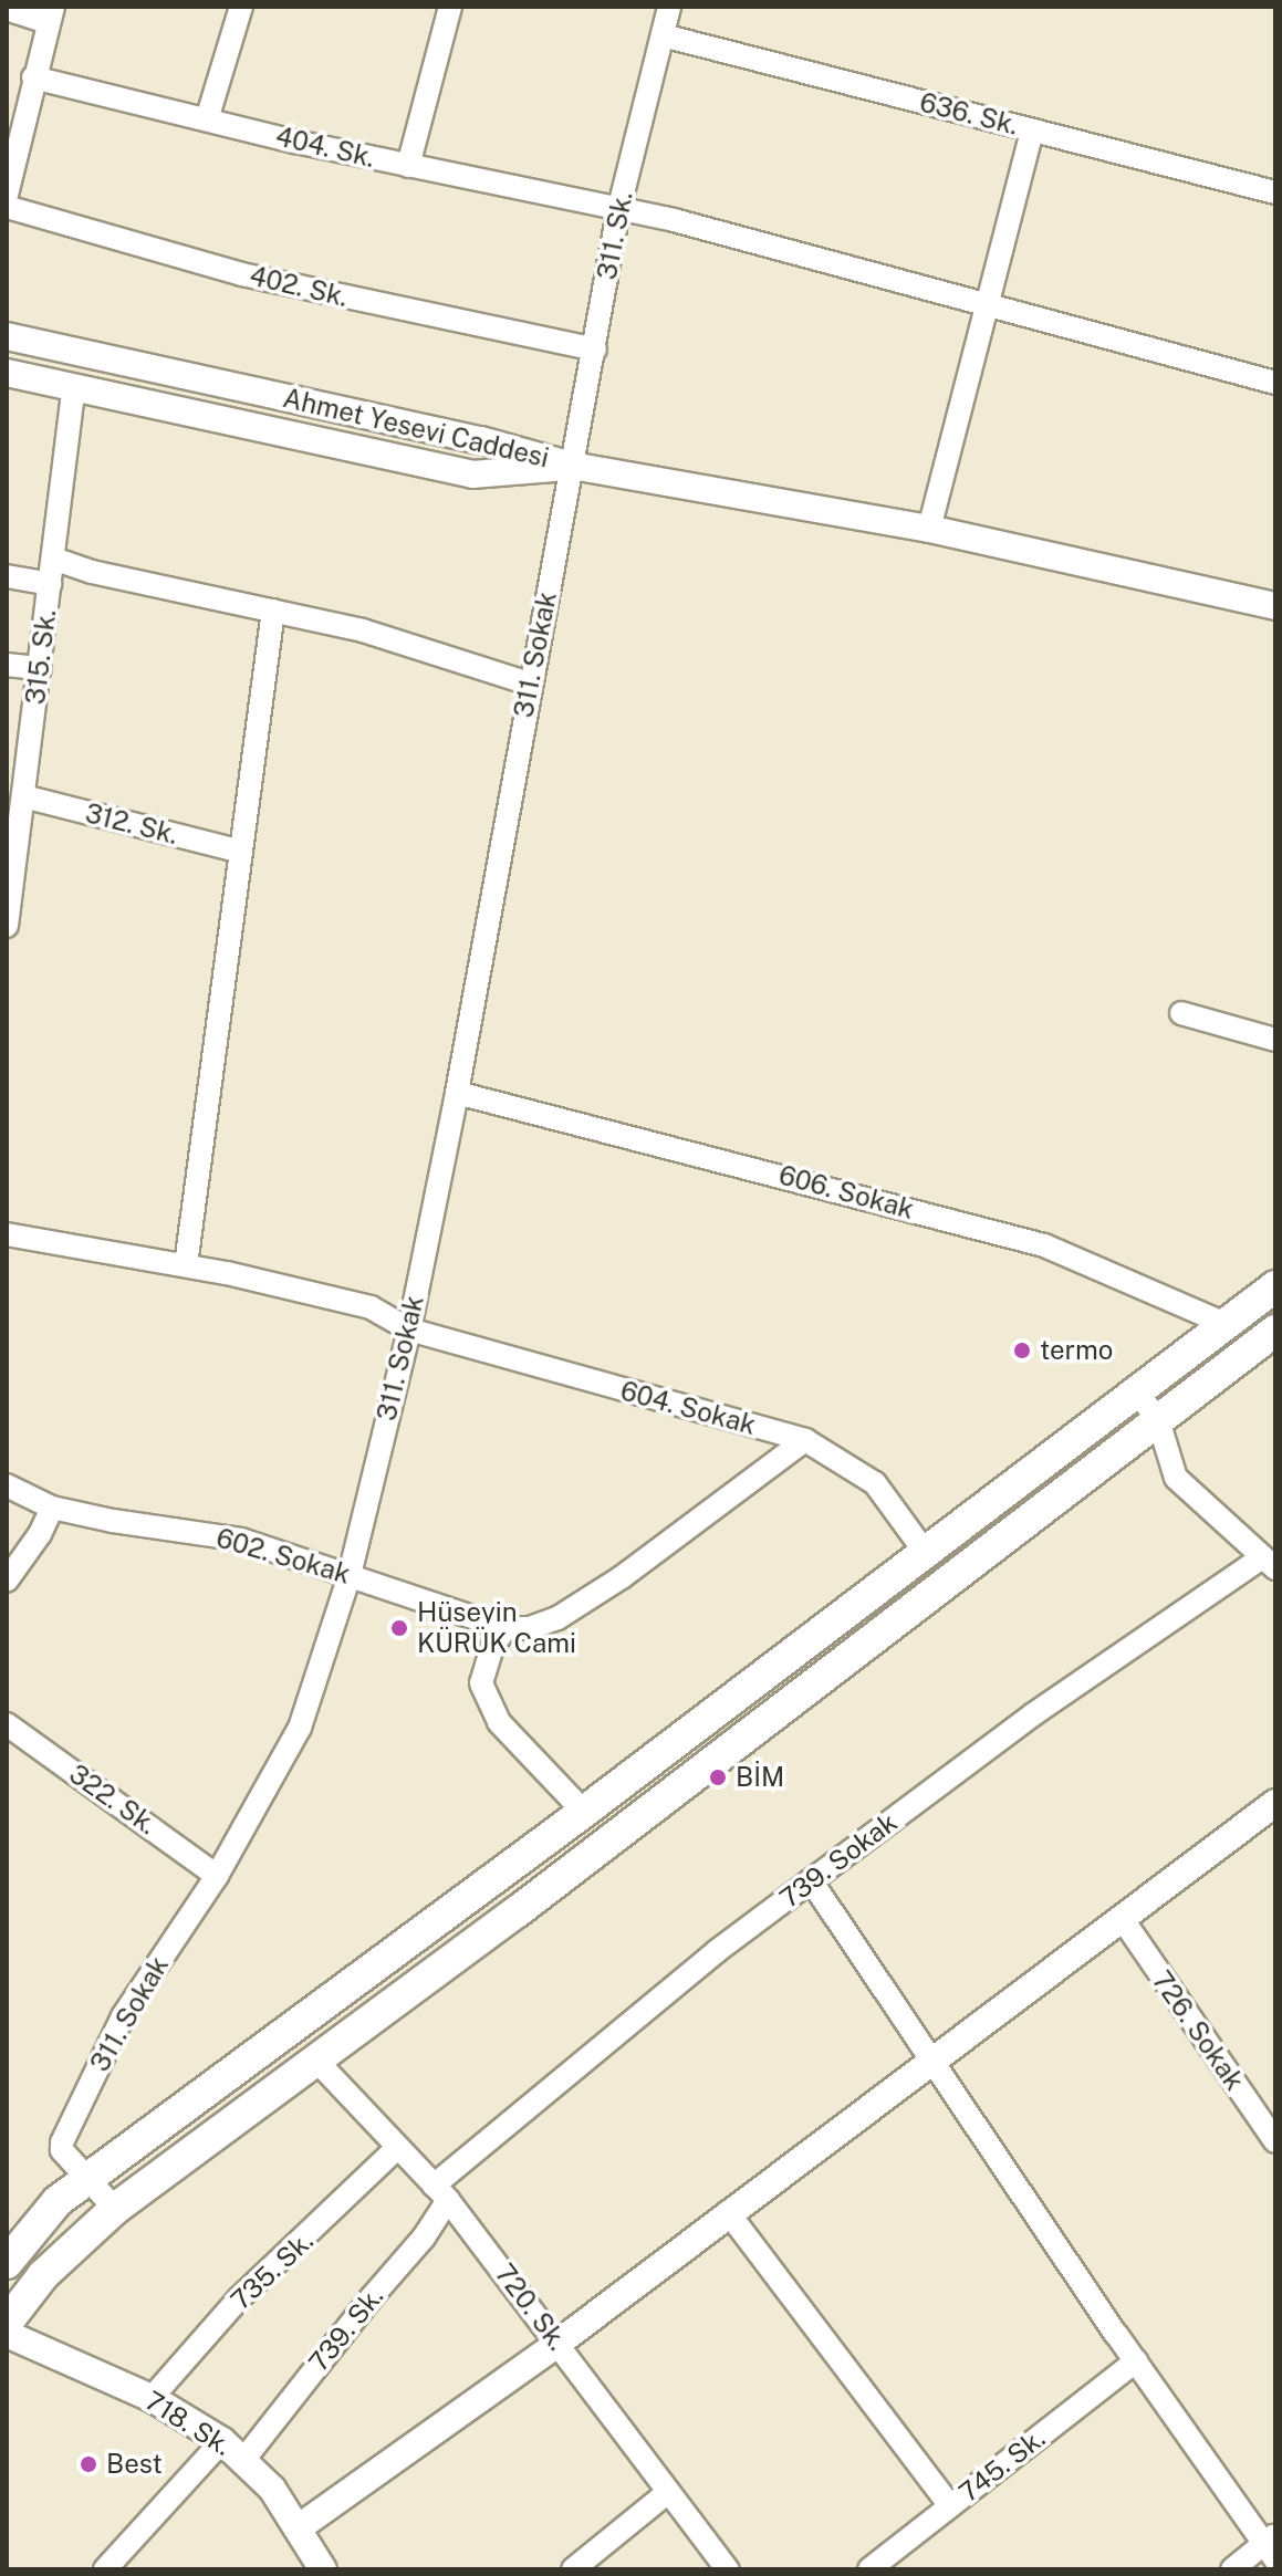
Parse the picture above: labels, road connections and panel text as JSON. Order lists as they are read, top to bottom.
{
  "streets": {
    "street": [
      "636. Sk.",
      "404. Sk.",
      "311. Sk.",
      "402. Sk.",
      "Ahmet Yesevi Caddesi",
      "311. Sokak",
      "315. Sk.",
      "312. Sk.",
      "606. Sokak",
      "604. Sokak",
      "602. Sokak",
      "322. Sk.",
      "739. Sokak",
      "726. Sokak",
      "735. Sk.",
      "720. Sk.",
      "739. Sk.",
      "718. Sk.",
      "745. Sk."
    ]
  },
  "crossings": [
    ["636. Sk.", "311. Sk."],
    ["404. Sk.", "311. Sk."],
    ["311. Sk.", "402. Sk."],
    ["311. Sk.", "Ahmet Yesevi Caddesi"],
    ["311. Sk.", "311. Sokak"],
    ["Ahmet Yesevi Caddesi", "311. Sokak"],
    ["Ahmet Yesevi Caddesi", "315. Sk."],
    ["311. Sokak", "606. Sokak"],
    ["311. Sokak", "604. Sokak"],
    ["311. Sokak", "602. Sokak"],
    ["311. Sokak", "322. Sk."],
    ["315. Sk.", "312. Sk."],
    ["739. Sokak", "720. Sk."],
    ["739. Sokak", "739. Sk."],
    ["735. Sk.", "720. Sk."],
    ["735. Sk.", "718. Sk."],
    ["720. Sk.", "739. Sk."],
    ["739. Sk.", "718. Sk."]
  ],
  "places": [
    "termo",
    "Hüseyin KÜRÜK Cami",
    "BİM",
    "Best"
  ]
}
